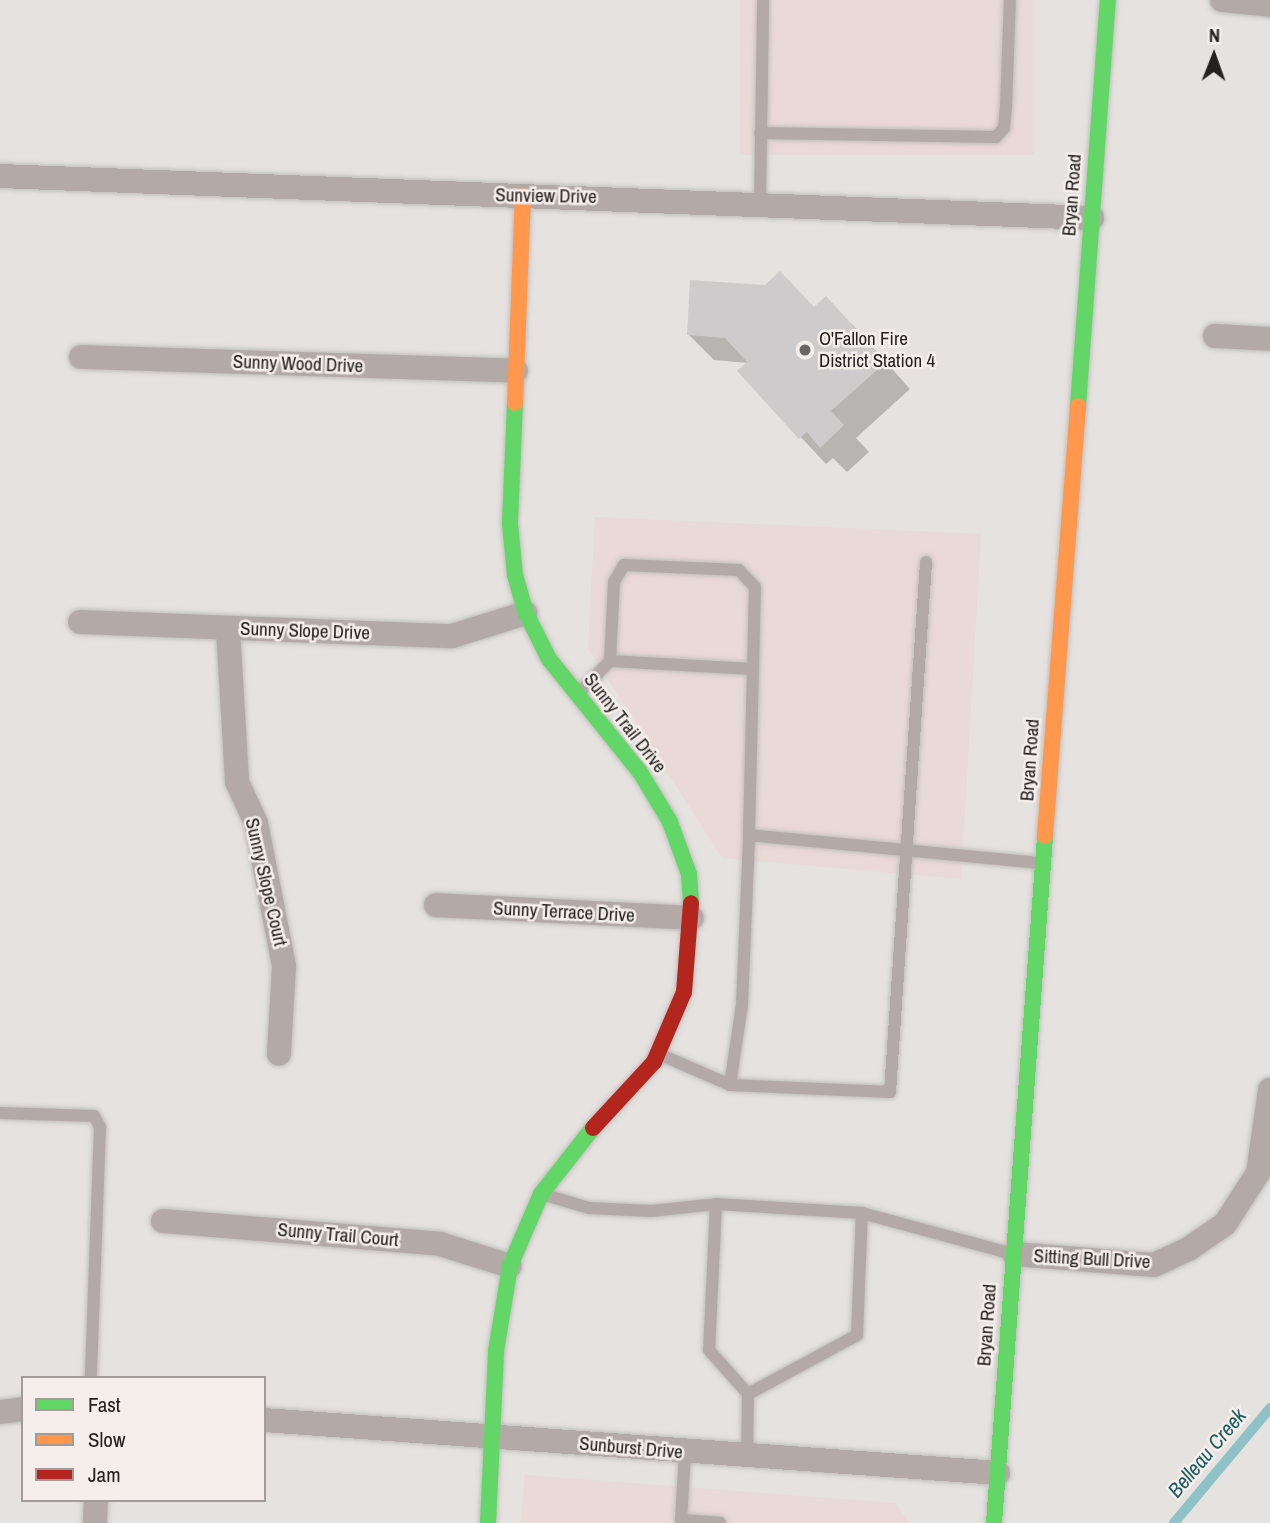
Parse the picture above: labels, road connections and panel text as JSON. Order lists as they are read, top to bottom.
{
  "streets": {
    "main road": ["Bryan Road", "Sunny Trail Drive"],
    "street": [
      "Sunview Drive",
      "Sunny Wood Drive",
      "Sunny Slope Drive",
      "Sunny Slope Court",
      "Sunny Terrace Drive",
      "Sunny Trail Court",
      "Sitting Bull Drive",
      "Sunburst Drive"
    ]
  },
  "crossings": [
    ["Bryan Road", "Sunview Drive"],
    ["Bryan Road", "Sitting Bull Drive"],
    ["Bryan Road", "Sunburst Drive"],
    ["Sunview Drive", "Sunny Trail Drive"],
    ["Sunny Wood Drive", "Sunny Trail Drive"],
    ["Sunny Slope Drive", "Sunny Trail Drive"],
    ["Sunny Slope Drive", "Sunny Slope Court"],
    ["Sunny Trail Drive", "Sunny Terrace Drive"],
    ["Sunny Trail Drive", "Sunny Trail Court"],
    ["Sunny Trail Drive", "Sunburst Drive"]
  ],
  "water": ["Belleau Creek"],
  "places": ["O'Fallon Fire District Station 4"],
  "legend": ["Fast", "Slow", "Jam"],
  "north": "top"
}
